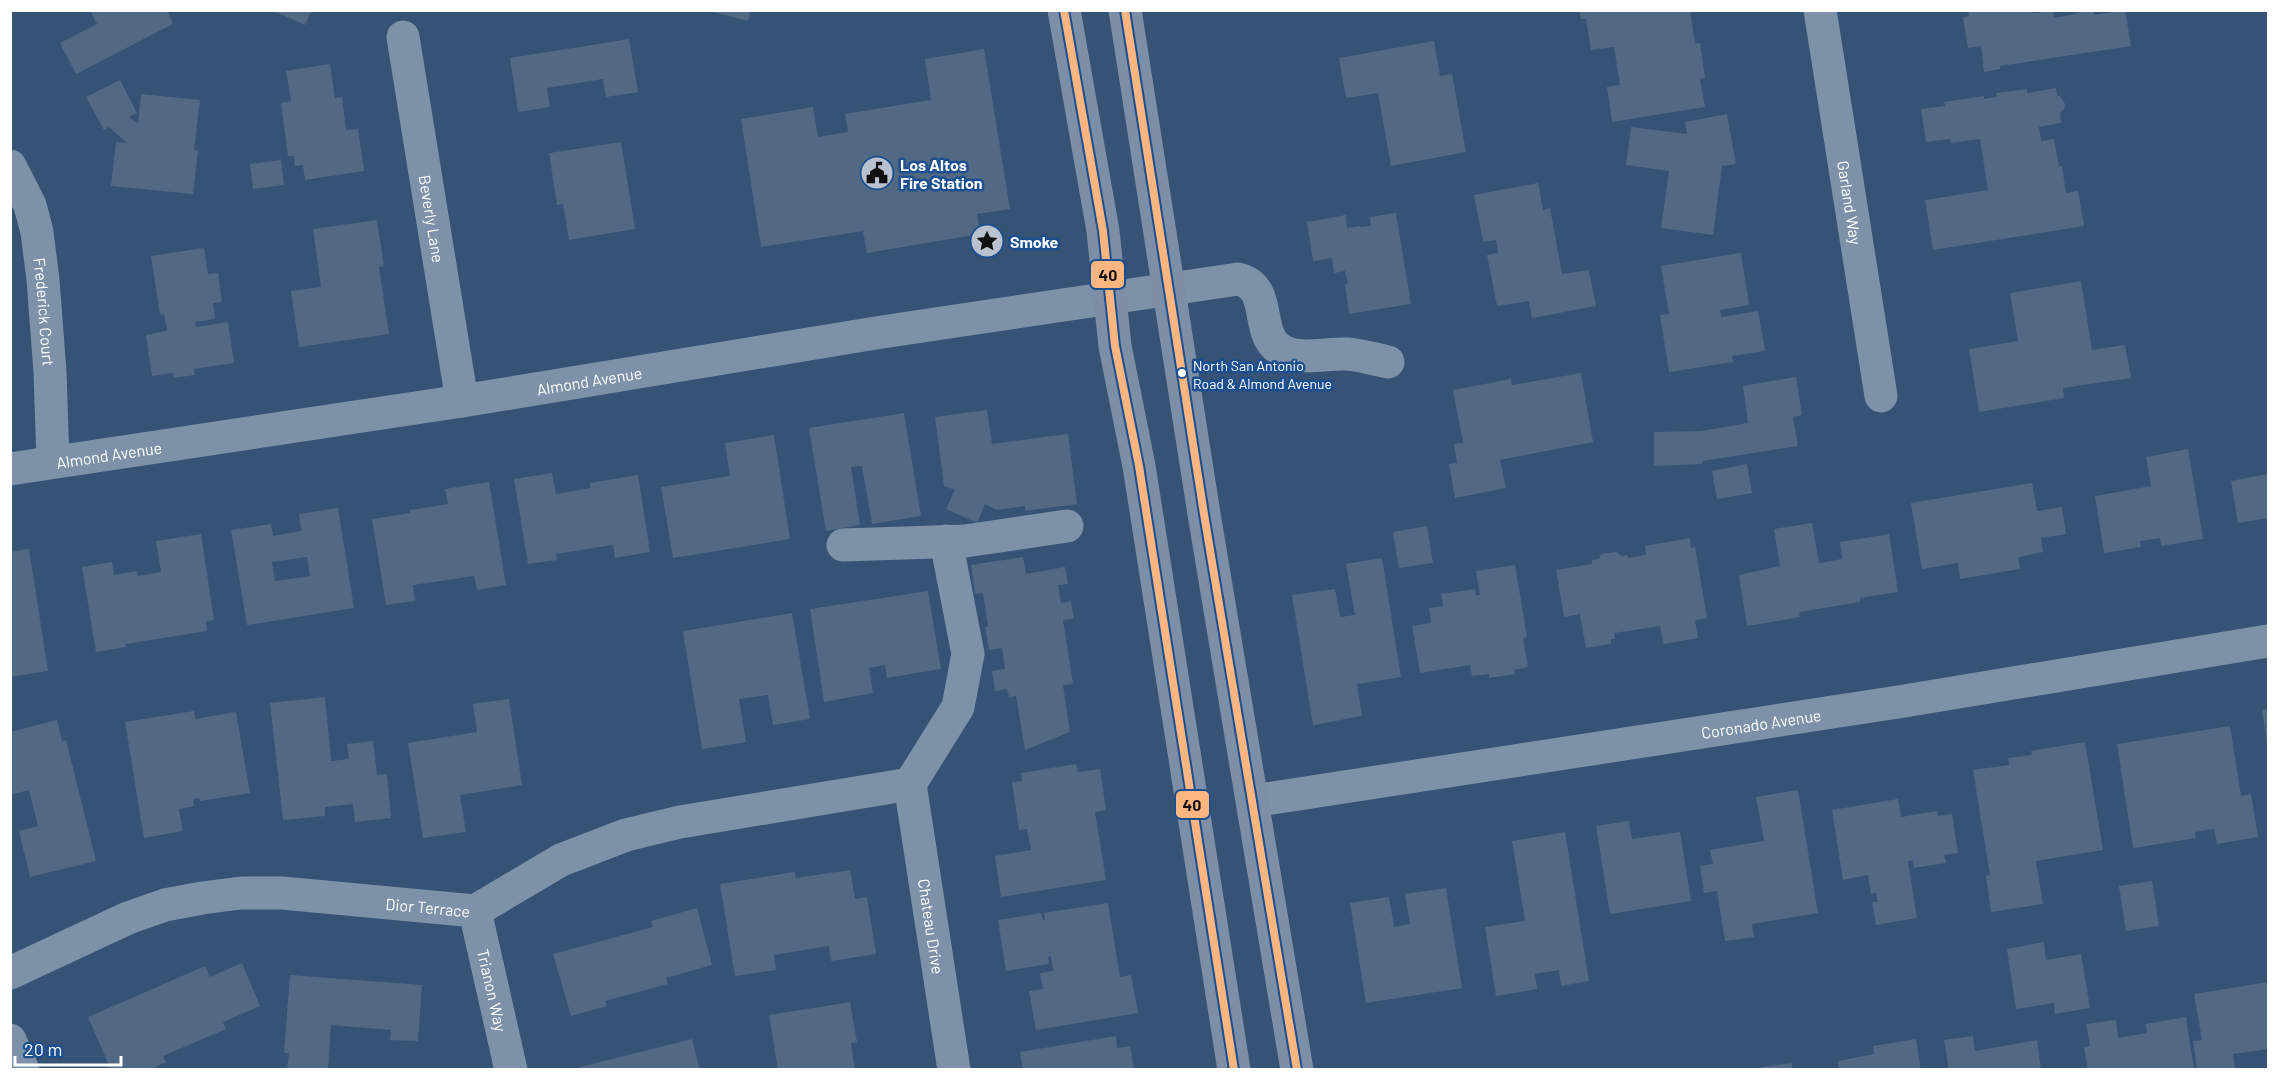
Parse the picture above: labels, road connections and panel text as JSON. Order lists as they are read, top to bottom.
{
  "streets": {
    "street": [
      "Garland Way",
      "Beverly Lane",
      "Frederick Court",
      "Almond Avenue",
      "Coronado Avenue",
      "Dior Terrace",
      "Chateau Drive",
      "Trianon Way"
    ]
  },
  "crossings": [
    ["Beverly Lane", "Almond Avenue"],
    ["Frederick Court", "Almond Avenue"],
    ["Dior Terrace", "Chateau Drive"],
    ["Dior Terrace", "Trianon Way"]
  ],
  "places": {
    "public building": ["Los Altos Fire Station"],
    "place": ["Smoke"],
    "other": ["North San Antonio Road & Almond Avenue"]
  },
  "lines": ["transit line 40"],
  "scale_bar": "20 m"
}
